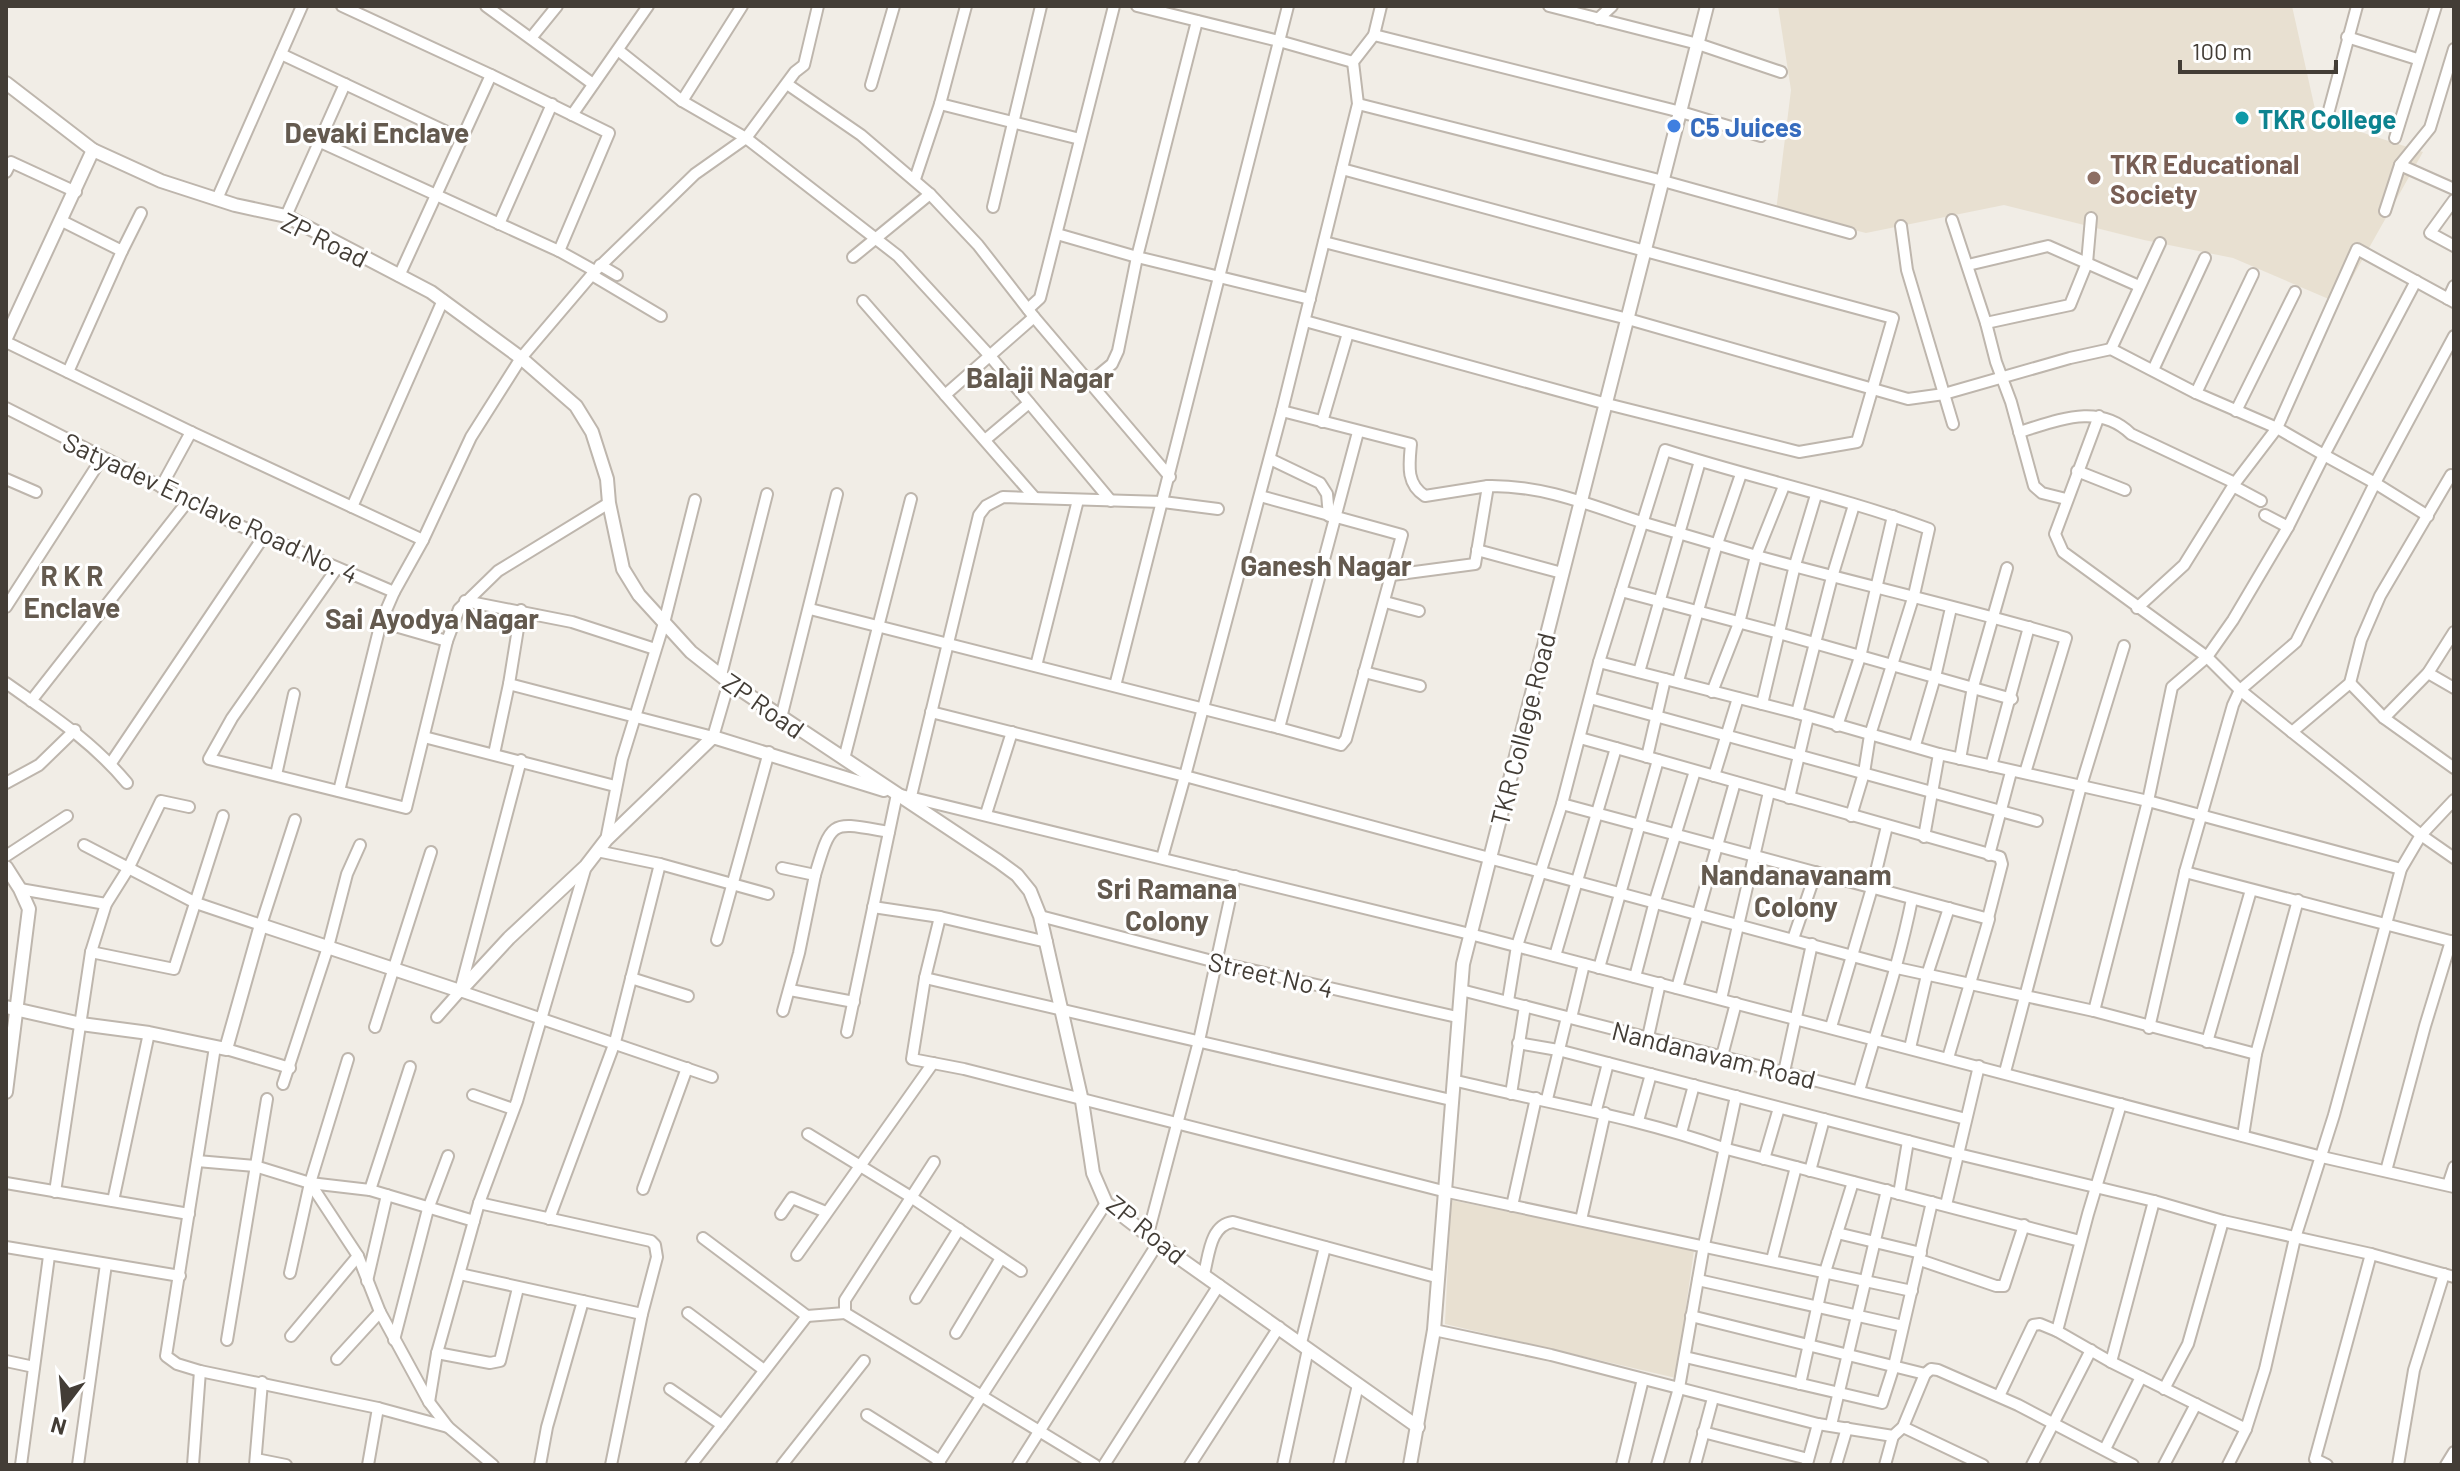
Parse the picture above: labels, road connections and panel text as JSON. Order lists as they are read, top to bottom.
{
  "streets": {
    "street": [
      "ZP Road",
      "Satyadev Enclave Road No. 4",
      "TKR College Road",
      "Street No 4",
      "Nandanavam Road"
    ]
  },
  "crossings": [
    ["ZP Road", "TKR College Road"],
    ["ZP Road", "Street No 4"],
    ["TKR College Road", "Street No 4"],
    ["TKR College Road", "Nandanavam Road"]
  ],
  "districts": [
    "Devaki Enclave",
    "Balaji Nagar",
    "Ganesh Nagar",
    "R K R Enclave",
    "Sai Ayodya Nagar",
    "Nandanavanam Colony",
    "Sri Ramana Colony"
  ],
  "places": ["TKR College", "C5 Juices", "TKR Educational Society"],
  "scale_bar": "100 m",
  "north": "bottom"
}
